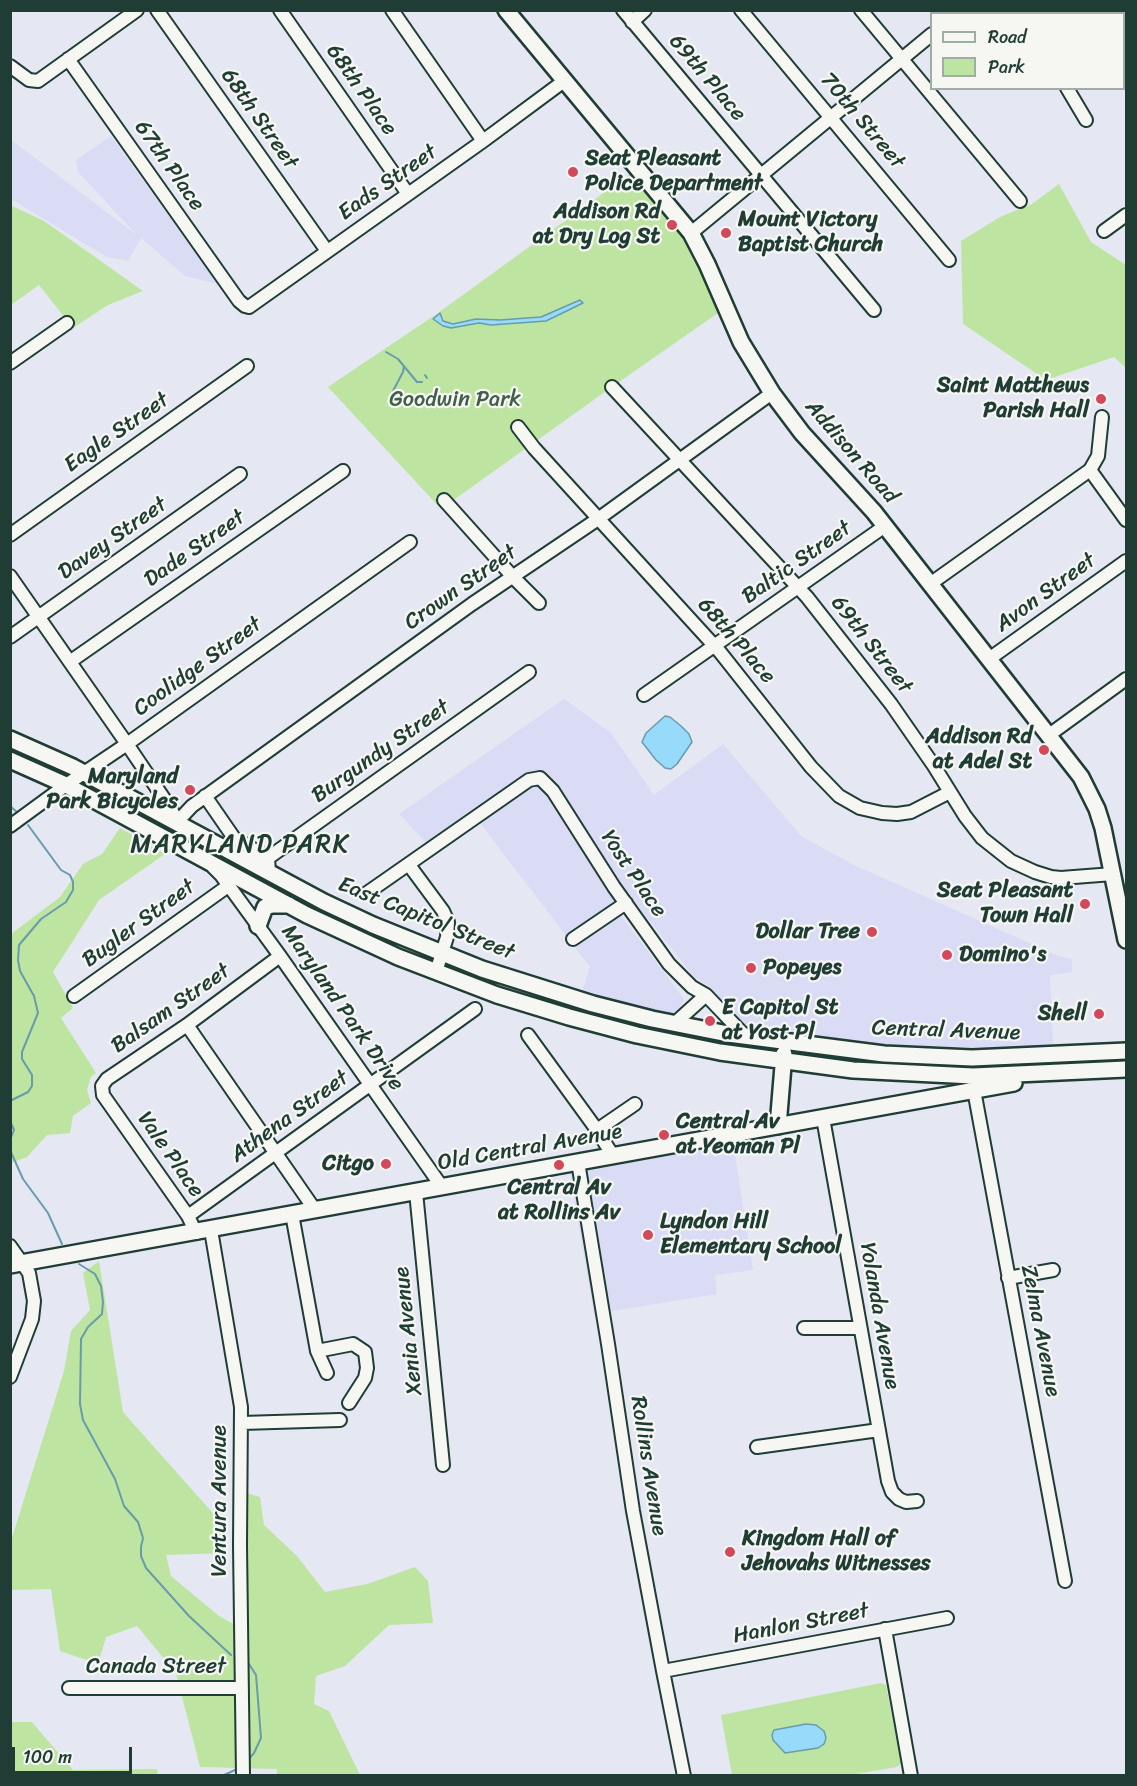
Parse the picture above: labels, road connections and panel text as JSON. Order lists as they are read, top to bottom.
{
  "streets": {
    "main road": [
      "Addison Road",
      "East Capitol Street",
      "Central Avenue",
      "Old Central Avenue"
    ],
    "street": [
      "69th Place",
      "68th Place",
      "68th Street",
      "70th Street",
      "67th Place",
      "Eads Street",
      "Eagle Street",
      "Davey Street",
      "Dade Street",
      "Baltic Street",
      "Crown Street",
      "Avon Street",
      "69th Street",
      "Coolidge Street",
      "Burgundy Street",
      "Yost Place",
      "Bugler Street",
      "Maryland Park Drive",
      "Balsam Street",
      "Athena Street",
      "Vale Place",
      "Yolanda Avenue",
      "Xenia Avenue",
      "Zelma Avenue",
      "Rollins Avenue",
      "Ventura Avenue",
      "Hanlon Street",
      "Canada Street"
    ]
  },
  "crossings": [
    ["68th Place", "Eads Street"],
    ["68th Place", "Baltic Street"],
    ["68th Place", "Crown Street"],
    ["68th Place", "69th Street"],
    ["68th Street", "Eads Street"],
    ["67th Place", "Eads Street"],
    ["Eads Street", "Addison Road"],
    ["Addison Road", "Baltic Street"],
    ["Addison Road", "Crown Street"],
    ["Addison Road", "Avon Street"],
    ["Addison Road", "69th Street"],
    ["Baltic Street", "69th Street"],
    ["Crown Street", "69th Street"],
    ["Crown Street", "East Capitol Street"],
    ["Coolidge Street", "East Capitol Street"],
    ["Burgundy Street", "East Capitol Street"],
    ["Yost Place", "East Capitol Street"],
    ["East Capitol Street", "Maryland Park Drive"],
    ["East Capitol Street", "Central Avenue"],
    ["Bugler Street", "Maryland Park Drive"],
    ["Maryland Park Drive", "Balsam Street"],
    ["Maryland Park Drive", "Athena Street"],
    ["Maryland Park Drive", "Old Central Avenue"],
    ["Balsam Street", "Vale Place"],
    ["Central Avenue", "Old Central Avenue"],
    ["Athena Street", "Vale Place"],
    ["Old Central Avenue", "Vale Place"],
    ["Old Central Avenue", "Yolanda Avenue"],
    ["Old Central Avenue", "Xenia Avenue"],
    ["Old Central Avenue", "Zelma Avenue"],
    ["Old Central Avenue", "Rollins Avenue"],
    ["Old Central Avenue", "Ventura Avenue"],
    ["Vale Place", "Ventura Avenue"],
    ["Rollins Avenue", "Hanlon Street"],
    ["Ventura Avenue", "Canada Street"]
  ],
  "districts": ["MARYLAND PARK"],
  "parks": ["Goodwin Park"],
  "places": [
    "Seat Pleasant Police Department",
    "Addison Rd at Dry Log St",
    "Mount Victory Baptist Church",
    "Saint Matthews Parish Hall",
    "Addison Rd at Adel St",
    "Maryland Park Bicycles",
    "Seat Pleasant Town Hall",
    "Dollar Tree",
    "Domino's",
    "Popeyes",
    "Shell",
    "E Capitol St at Yost Pl",
    "Central Av at Yeoman Pl",
    "Citgo",
    "Central Av at Rollins Av",
    "Lyndon Hill Elementary School",
    "Kingdom Hall of Jehovahs Witnesses"
  ],
  "legend": ["Road", "Park"],
  "scale_bar": "100 m"
}
